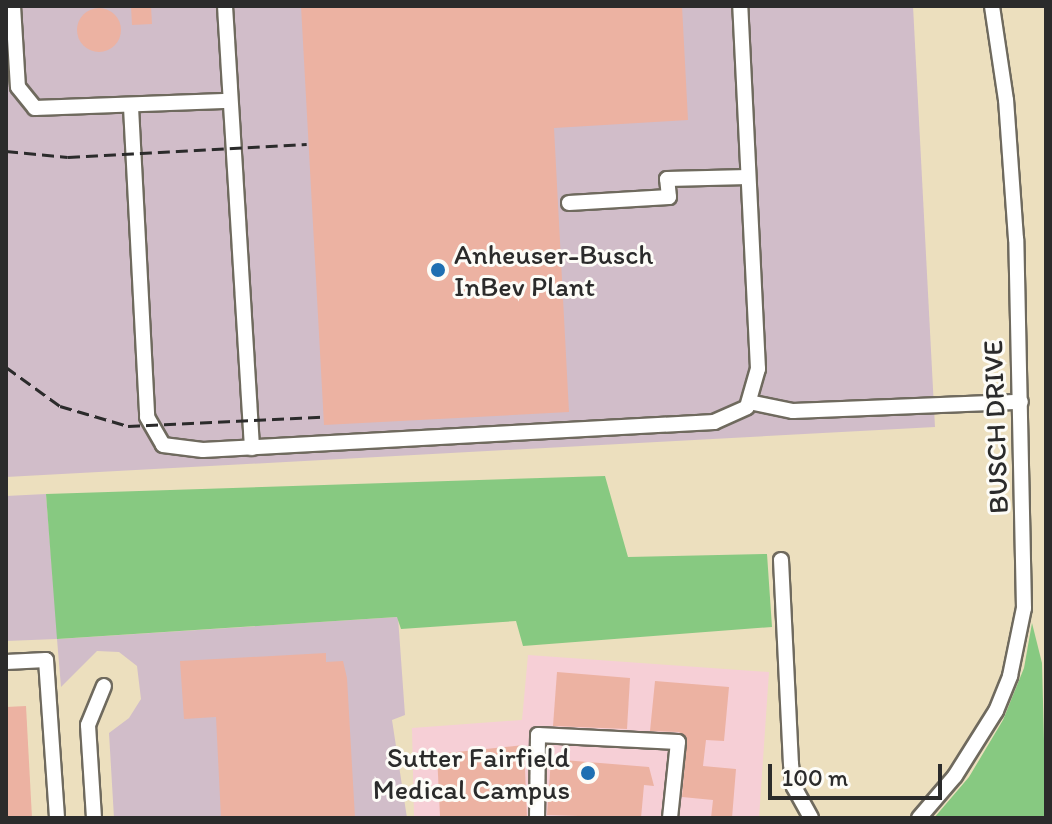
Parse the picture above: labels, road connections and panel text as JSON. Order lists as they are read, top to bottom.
{
  "streets": {
    "street": ["BUSCH DRIVE"]
  },
  "places": ["Anheuser-Busch InBev Plant", "Sutter Fairfield Medical Campus"],
  "scale_bar": "100 m"
}
